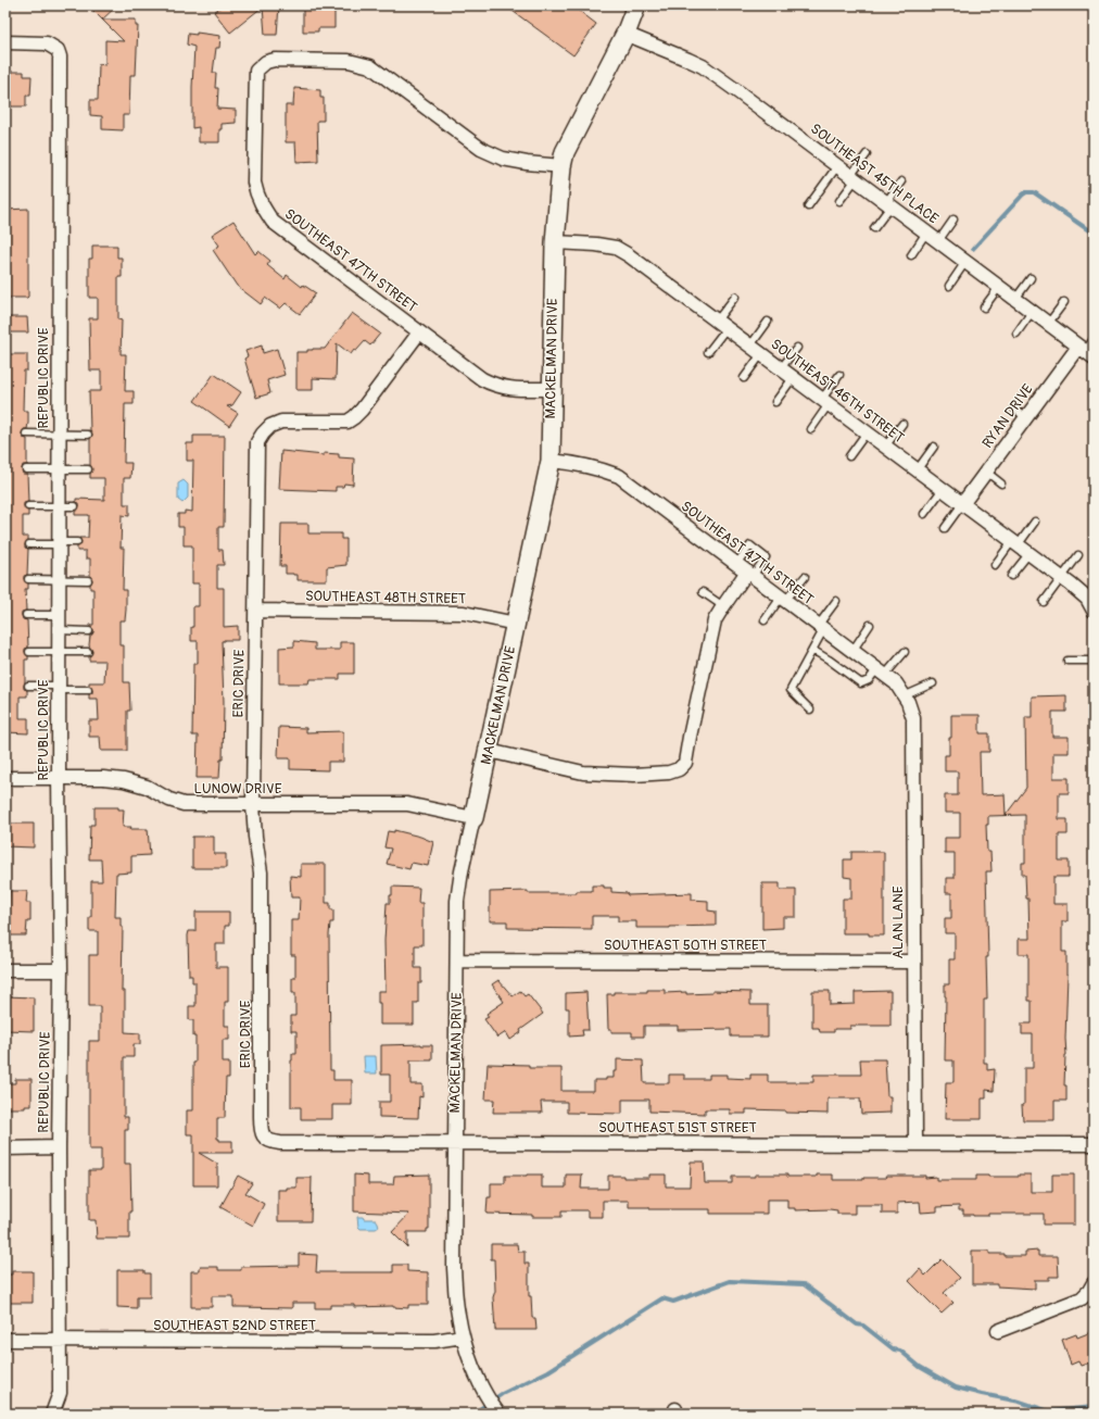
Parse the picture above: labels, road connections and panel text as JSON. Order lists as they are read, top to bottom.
{
  "streets": {
    "street": [
      "SOUTHEAST 45TH PLACE",
      "SOUTHEAST 47TH STREET",
      "MACKELMAN DRIVE",
      "REPUBLIC DRIVE",
      "SOUTHEAST 46TH STREET",
      "RYAN DRIVE",
      "SOUTHEAST 48TH STREET",
      "ERIC DRIVE",
      "LUNOW DRIVE",
      "ALAN LANE",
      "SOUTHEAST 50TH STREET",
      "SOUTHEAST 51ST STREET",
      "SOUTHEAST 52ND STREET"
    ]
  },
  "crossings": [
    ["SOUTHEAST 45TH PLACE", "MACKELMAN DRIVE"],
    ["SOUTHEAST 45TH PLACE", "RYAN DRIVE"],
    ["SOUTHEAST 47TH STREET", "MACKELMAN DRIVE"],
    ["SOUTHEAST 47TH STREET", "ERIC DRIVE"],
    ["SOUTHEAST 47TH STREET", "ALAN LANE"],
    ["MACKELMAN DRIVE", "SOUTHEAST 46TH STREET"],
    ["MACKELMAN DRIVE", "SOUTHEAST 48TH STREET"],
    ["MACKELMAN DRIVE", "LUNOW DRIVE"],
    ["MACKELMAN DRIVE", "SOUTHEAST 50TH STREET"],
    ["MACKELMAN DRIVE", "SOUTHEAST 51ST STREET"],
    ["MACKELMAN DRIVE", "SOUTHEAST 52ND STREET"],
    ["REPUBLIC DRIVE", "LUNOW DRIVE"],
    ["REPUBLIC DRIVE", "SOUTHEAST 52ND STREET"],
    ["SOUTHEAST 46TH STREET", "RYAN DRIVE"],
    ["SOUTHEAST 48TH STREET", "ERIC DRIVE"],
    ["ERIC DRIVE", "LUNOW DRIVE"],
    ["ERIC DRIVE", "SOUTHEAST 51ST STREET"],
    ["ALAN LANE", "SOUTHEAST 50TH STREET"],
    ["ALAN LANE", "SOUTHEAST 51ST STREET"]
  ]
}
